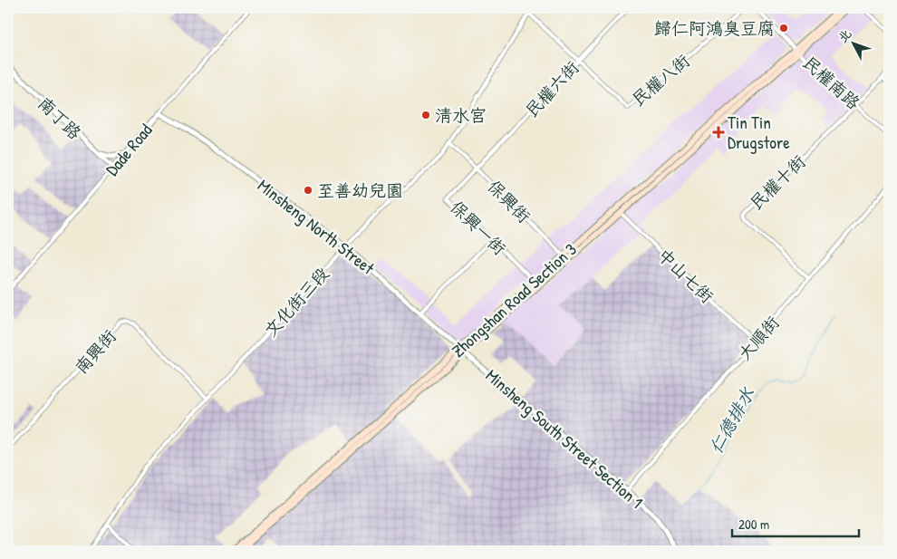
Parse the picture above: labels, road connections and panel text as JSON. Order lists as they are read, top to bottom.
{
  "streets": {
    "main road": ["Zhongshan Road Section 3"],
    "street": [
      "民權八街",
      "民權南路",
      "民權六街",
      "南丁路",
      "Dade Road",
      "民權十街",
      "保興街",
      "Minsheng North Street",
      "保興一街",
      "中山七街",
      "文化街三段",
      "大順街",
      "南興街",
      "Minsheng South Street Section 1"
    ]
  },
  "crossings": [
    ["民權八街", "民權六街"],
    ["民權南路", "民權十街"],
    ["民權南路", "Zhongshan Road Section 3"],
    ["民權六街", "保興街"],
    ["民權六街", "保興一街"],
    ["南丁路", "Dade Road"],
    ["Dade Road", "Minsheng North Street"],
    ["民權十街", "大順街"],
    ["保興街", "保興一街"],
    ["保興街", "Zhongshan Road Section 3"],
    ["保興街", "文化街三段"],
    ["Minsheng North Street", "Zhongshan Road Section 3"],
    ["Minsheng North Street", "文化街三段"],
    ["Minsheng North Street", "Minsheng South Street Section 1"],
    ["保興一街", "Zhongshan Road Section 3"],
    ["中山七街", "Zhongshan Road Section 3"],
    ["中山七街", "大順街"],
    ["Zhongshan Road Section 3", "Minsheng South Street Section 1"],
    ["文化街三段", "南興街"],
    ["大順街", "Minsheng South Street Section 1"]
  ],
  "water": ["仁德排水"],
  "places": {
    "other": ["歸仁阿鴻臭豆腐", "清水宮", "至善幼兒園"],
    "health": ["Tin Tin Drugstore"]
  },
  "scale_bar": "200 m",
  "north": "top left"
}
